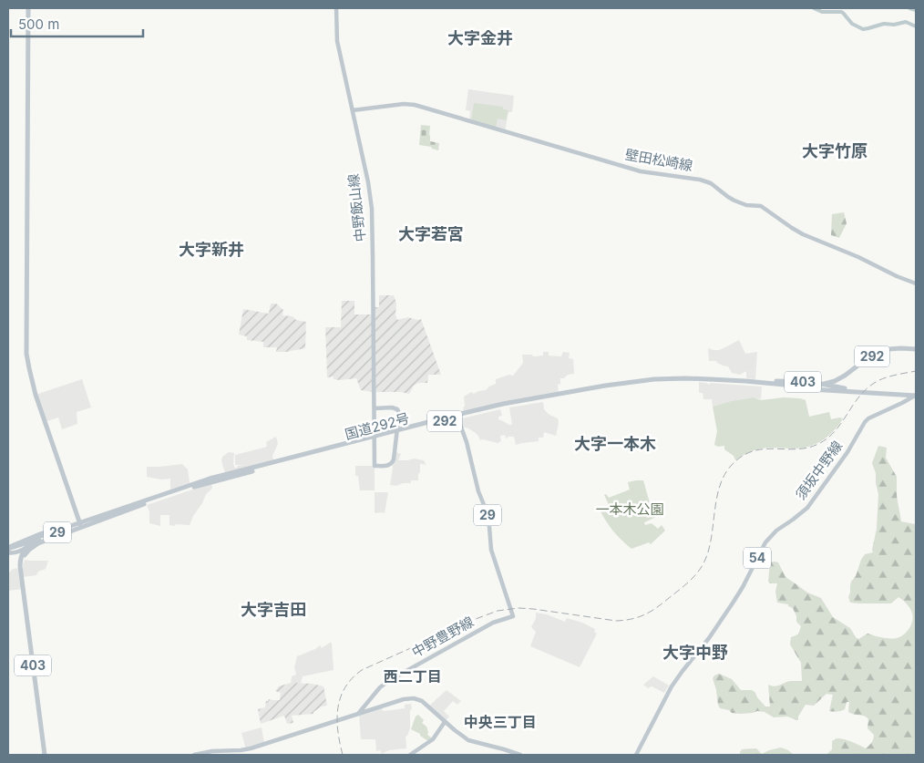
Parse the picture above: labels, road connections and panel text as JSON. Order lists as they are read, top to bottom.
{
  "streets": {
    "highway": ["292", "403", "国道292号"],
    "main road": [
      "壁田松崎線",
      "中野飯山線",
      "須坂中野線",
      "29",
      "54",
      "中野豊野線"
    ]
  },
  "crossings": [
    ["壁田松崎線", "中野飯山線"],
    ["中野飯山線", "国道292号"],
    ["403", "国道292号"],
    ["403", "須坂中野線"],
    ["国道292号", "29"],
    ["国道292号", "中野豊野線"]
  ],
  "districts": [
    "大字金井",
    "大字竹原",
    "大字若宮",
    "大字新井",
    "大字一本木",
    "大字吉田",
    "大字中野",
    "西二丁目",
    "中央三丁目"
  ],
  "parks": ["一本木公園"],
  "scale_bar": "500 m"
}
